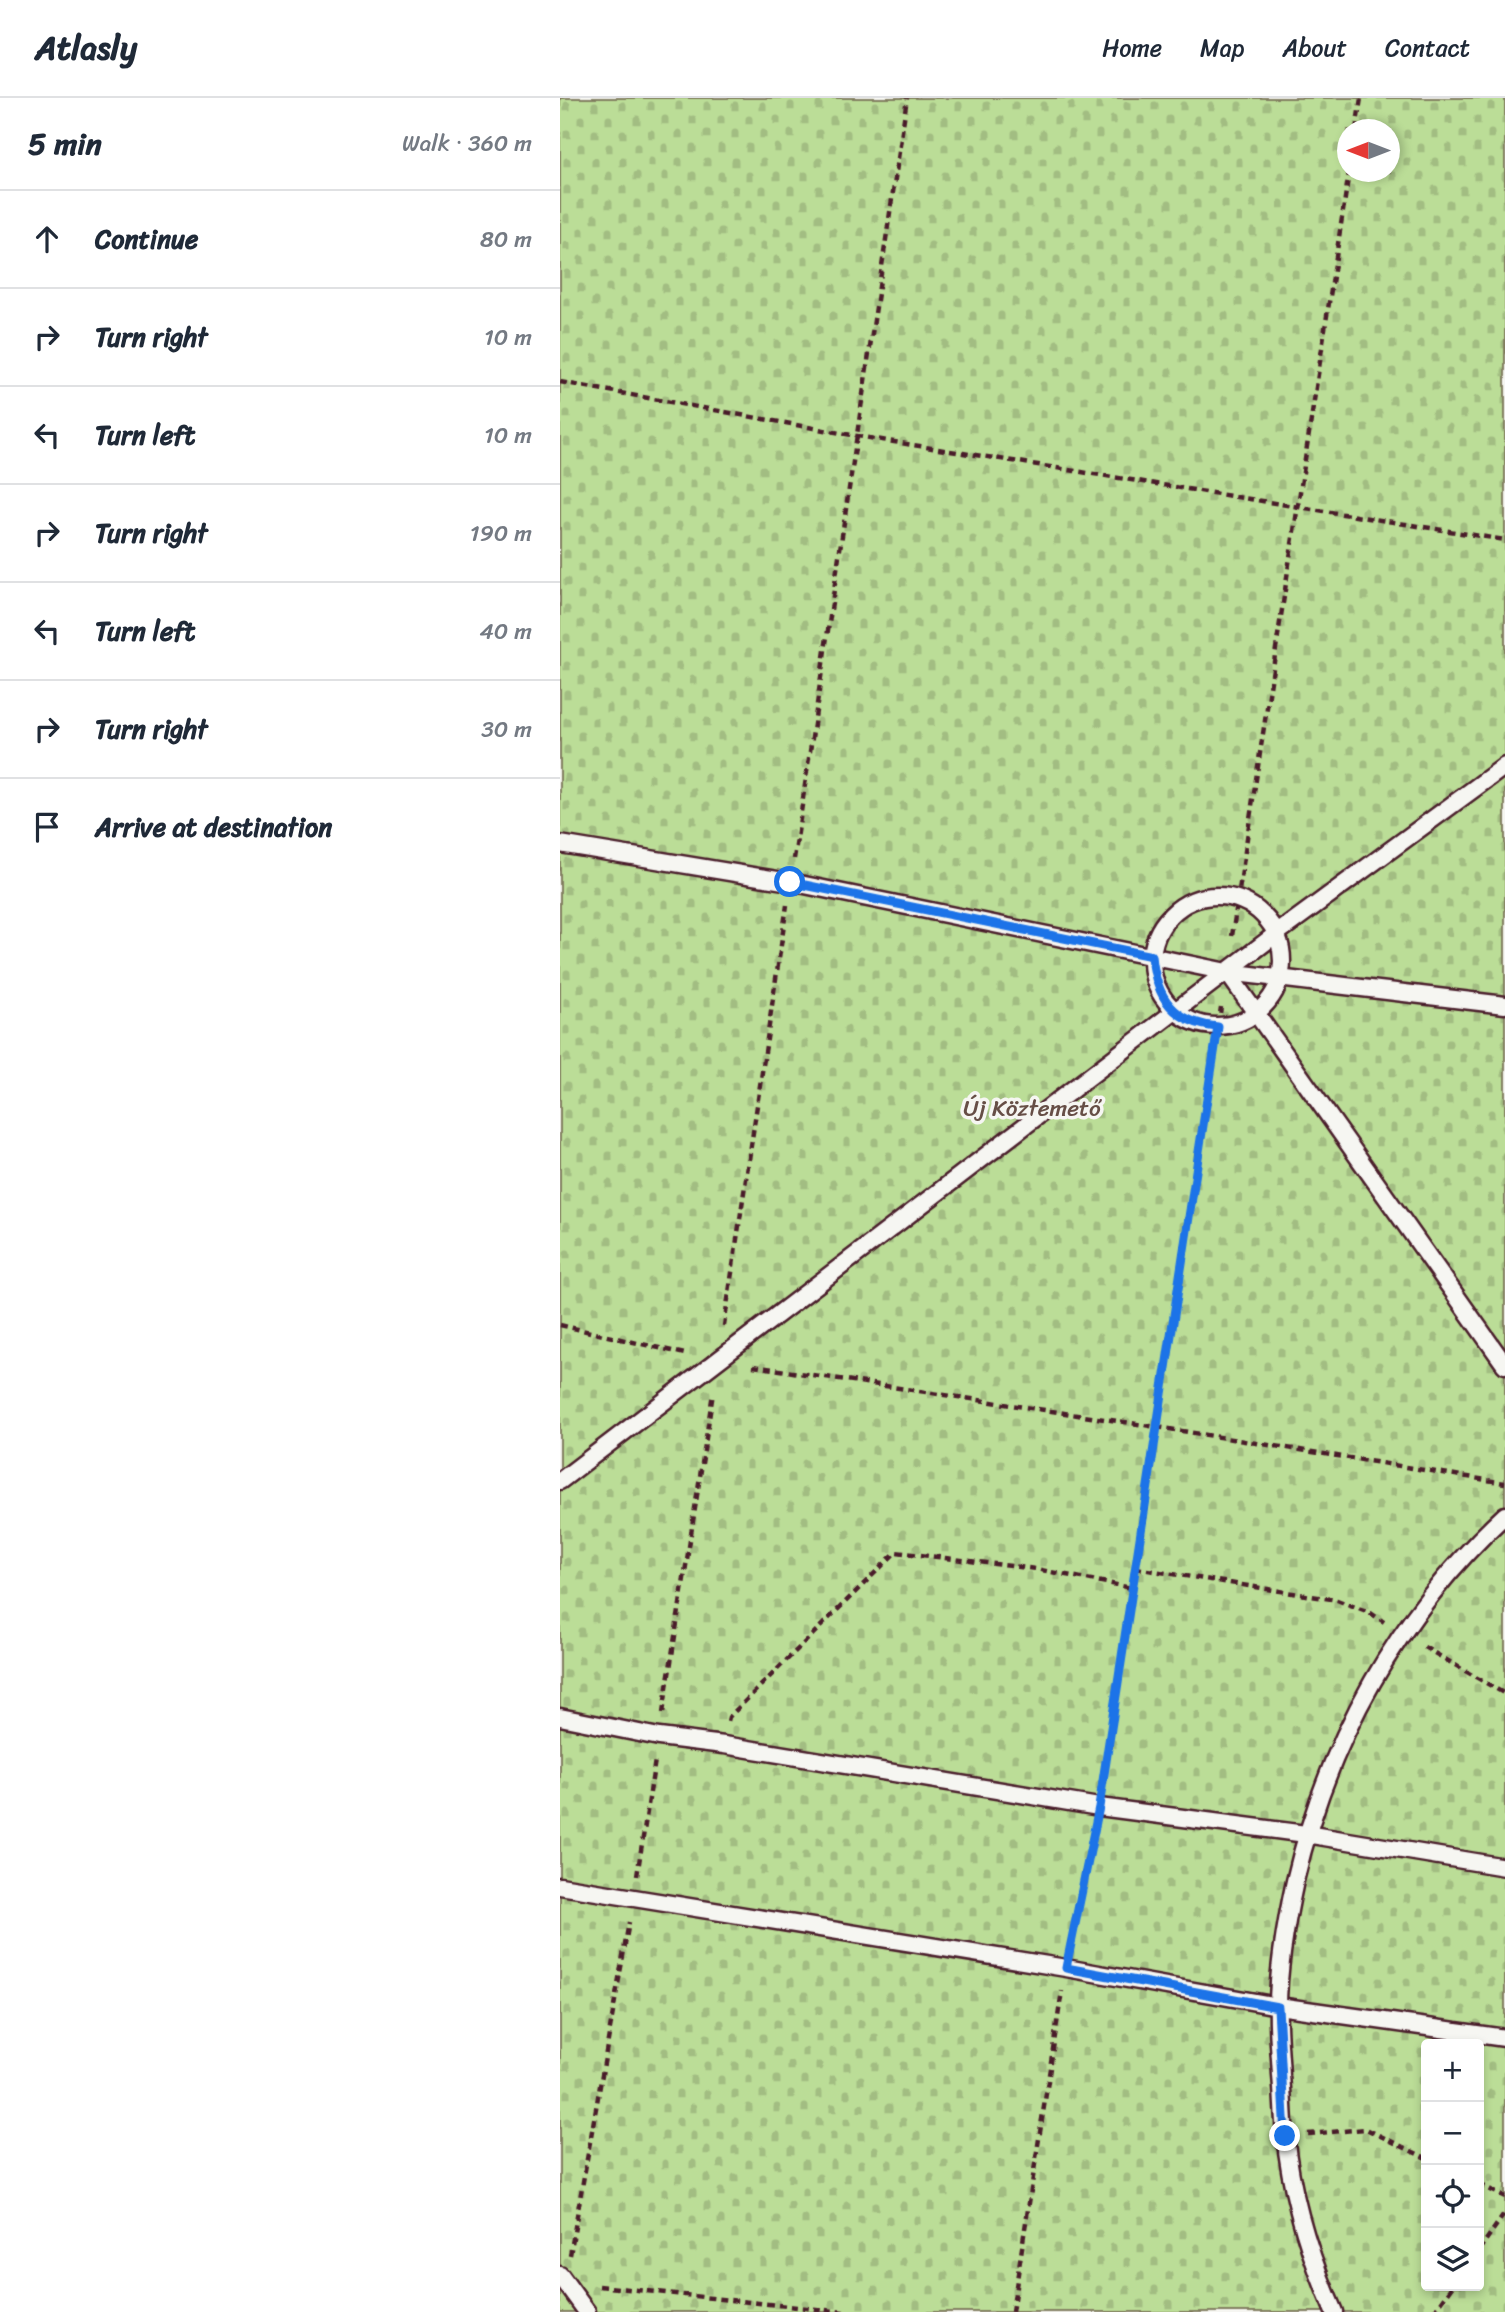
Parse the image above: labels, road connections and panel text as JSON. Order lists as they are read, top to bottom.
{
  "parks": ["Új Köztemető"],
  "north": "left",
  "page": {
    "header": "Atlasly",
    "nav": [
      "Home",
      "Map",
      "About",
      "Contact"
    ],
    "heading": ["5 min", "Walk · 360 m"],
    "list": [
      ["Continue", "80 m"],
      ["Turn right", "10 m"],
      ["Turn left", "10 m"],
      ["Turn right", "190 m"],
      ["Turn left", "40 m"],
      ["Turn right", "30 m"],
      "Arrive at destination"
    ],
    "map_buttons": ["+", "−"]
  }
}
